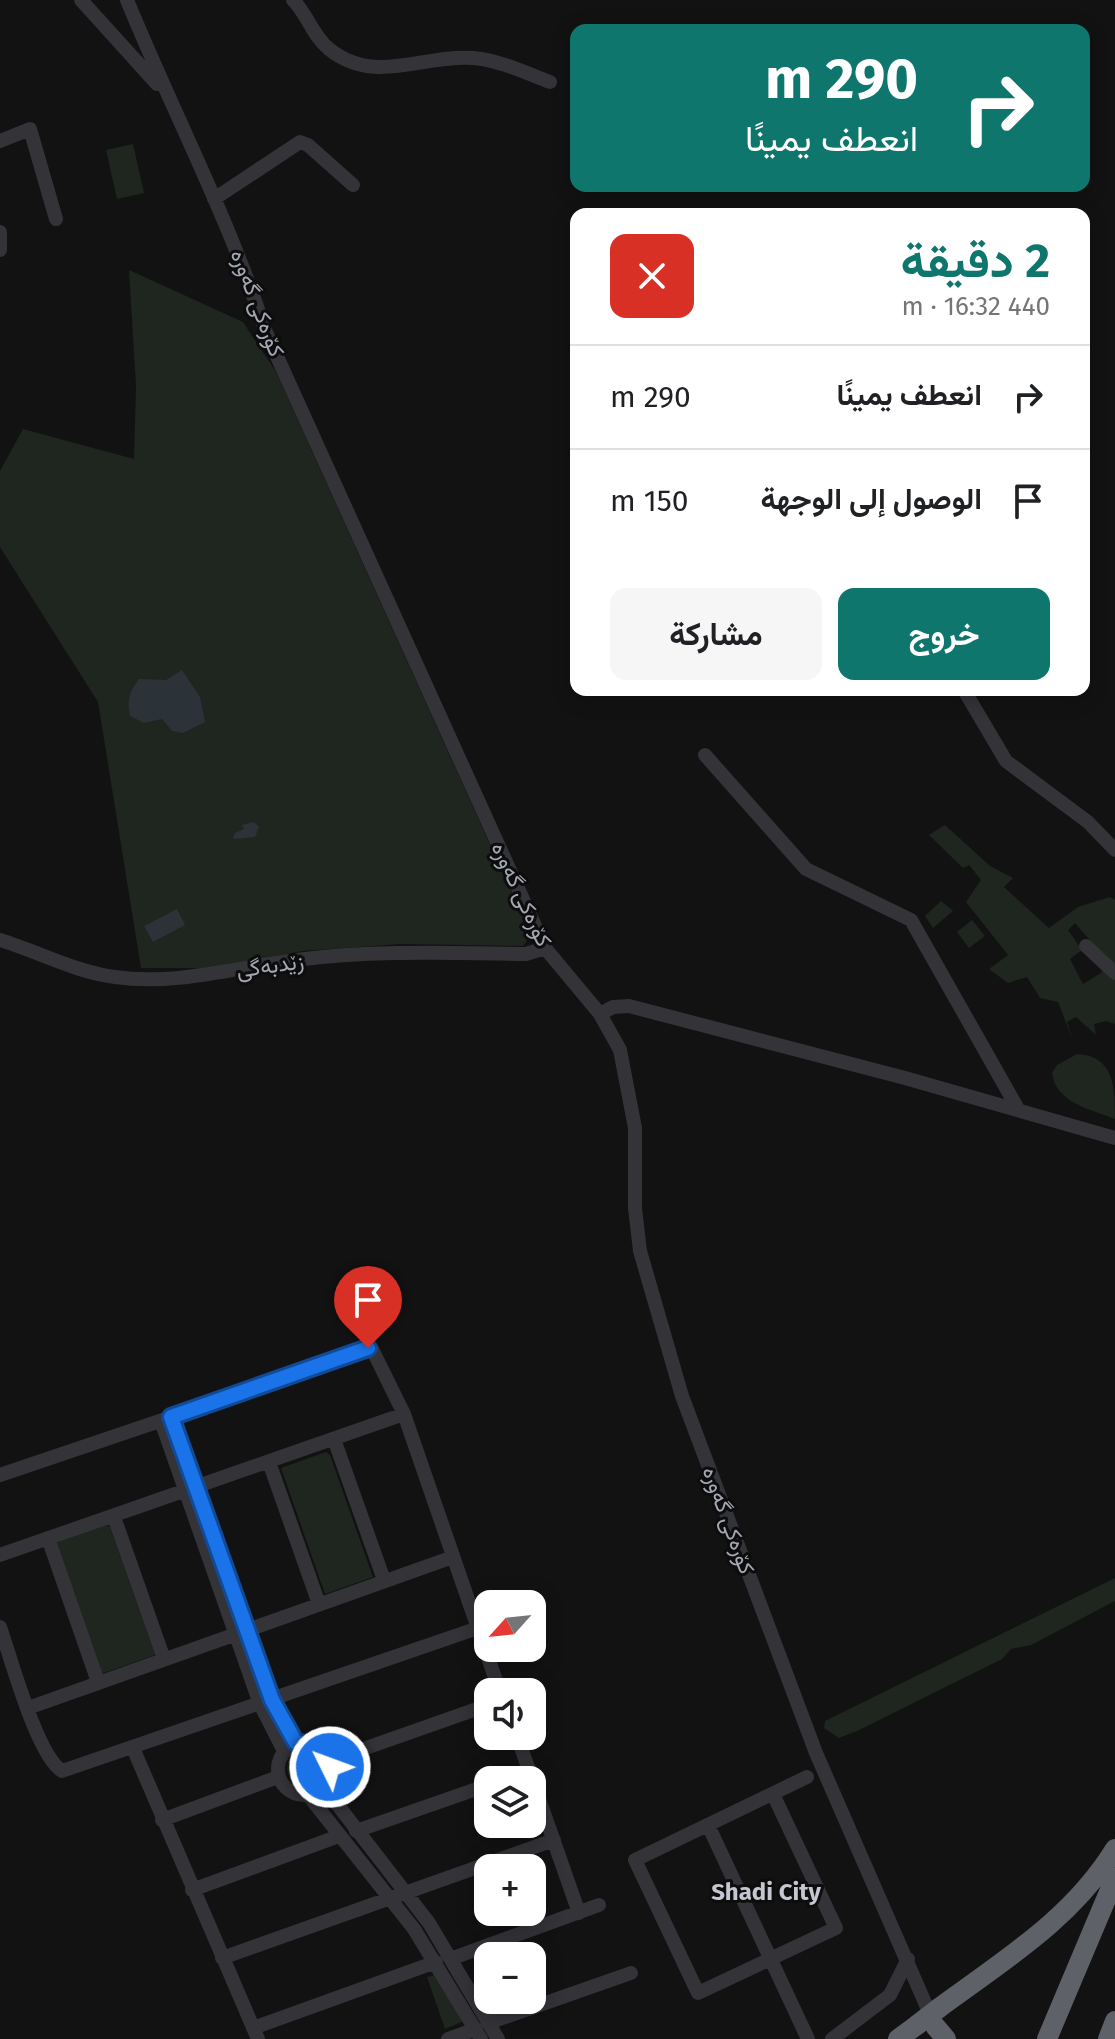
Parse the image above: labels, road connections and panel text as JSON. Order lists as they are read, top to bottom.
{
  "streets": {
    "street": ["کۆرەکی گەورە", "زێدبەگی"]
  },
  "crossings": [
    ["کۆرەکی گەورە", "زێدبەگی"]
  ],
  "districts": ["Shadi City"],
  "north": "bottom left",
  "page": {
    "turn": ["290 m", "انعطف يمينًا"],
    "heading": ["2 دقيقة", "440 m · 16:32"],
    "list": [
      {
        "name": "انعطف يمينًا",
        "value": "290 m"
      },
      {
        "name": "الوصول إلى الوجهة",
        "value": "150 m"
      }
    ],
    "buttons": ["خروج", "مشاركة"],
    "map_buttons": ["+", "−"]
  }
}
